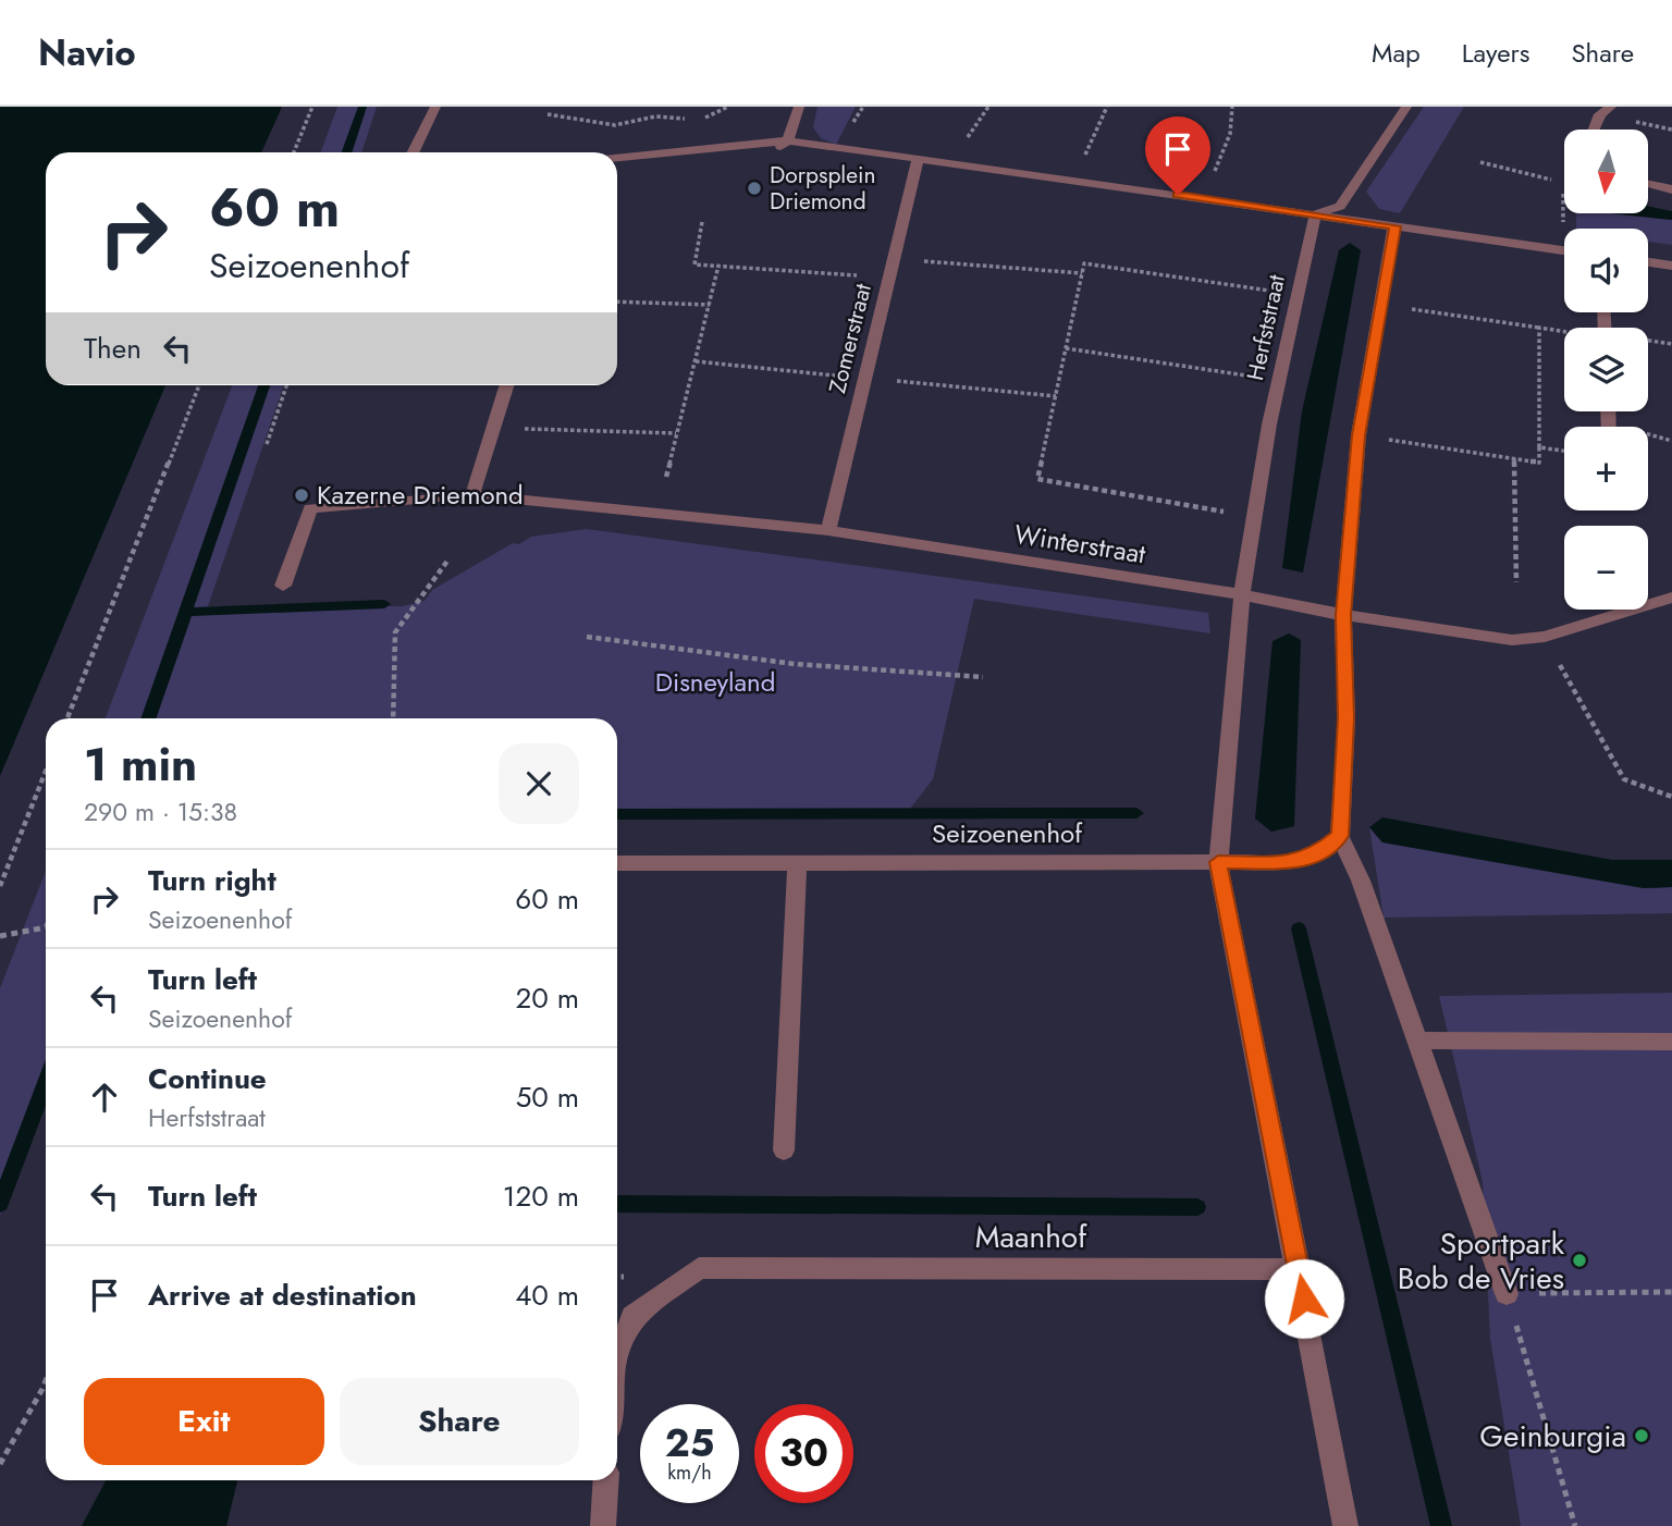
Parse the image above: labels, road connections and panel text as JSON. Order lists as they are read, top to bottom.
{
  "streets": {
    "street": [
      "Herfststraat",
      "Zomerstraat",
      "Winterstraat",
      "Seizoenenhof",
      "Maanhof"
    ]
  },
  "crossings": [
    ["Herfststraat", "Winterstraat"],
    ["Zomerstraat", "Winterstraat"]
  ],
  "parks": ["Disneyland"],
  "places": [
    "Dorpsplein Driemond",
    "Kazerne Driemond",
    "Sportpark Bob de Vries",
    "Geinburgia"
  ],
  "north": "bottom",
  "page": {
    "header": "Navio",
    "nav": ["Map", "Layers", "Share"],
    "map_buttons": ["+", "−"],
    "turn": ["60 m", "Seizoenenhof"],
    "then": "Then",
    "heading": ["1 min", "290 m · 15:38"],
    "list": [
      {
        "name": "Turn right",
        "note": "Seizoenenhof",
        "value": "60 m"
      },
      {
        "name": "Turn left",
        "note": "Seizoenenhof",
        "value": "20 m"
      },
      {
        "name": "Continue",
        "note": "Herfststraat",
        "value": "50 m"
      },
      {
        "name": "Turn left",
        "value": "120 m"
      },
      {
        "name": "Arrive at destination",
        "value": "40 m"
      }
    ],
    "buttons": ["Exit", "Share"],
    "speed": "25 km/h",
    "limit": "30"
  }
}
